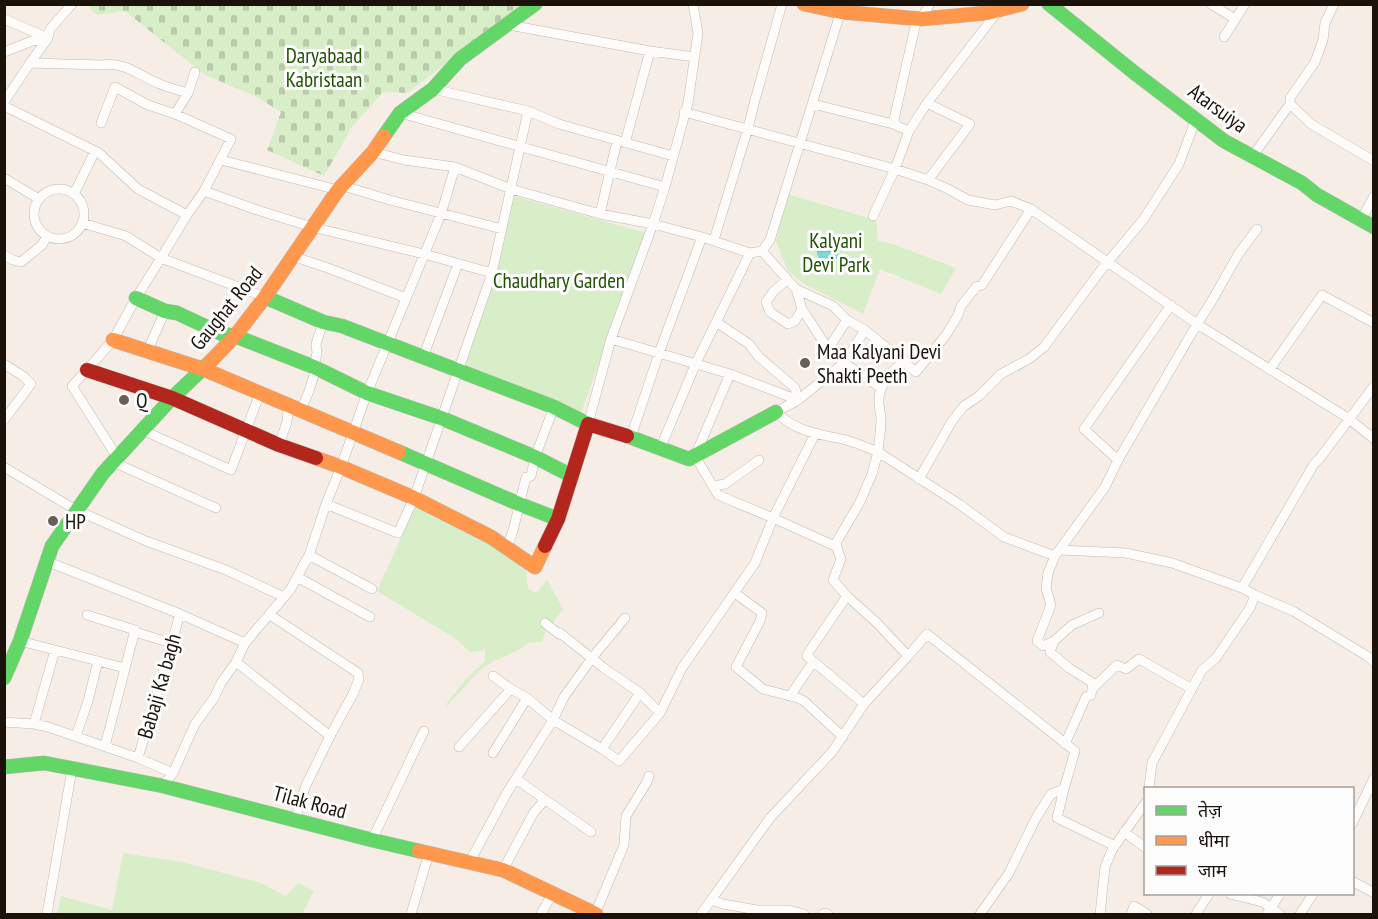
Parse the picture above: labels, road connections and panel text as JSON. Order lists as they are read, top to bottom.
{
  "streets": {
    "street": [
      "Atarsuiya",
      "Gaughat Road",
      "Babaji Ka bagh",
      "Tilak Road"
    ]
  },
  "parks": ["Daryabaad Kabristaan", "Kalyani Devi Park", "Chaudhary Garden"],
  "places": ["Maa Kalyani Devi Shakti Peeth", "Q", "HP"],
  "legend": ["तेज़", "धीमा", "जाम"]
}
